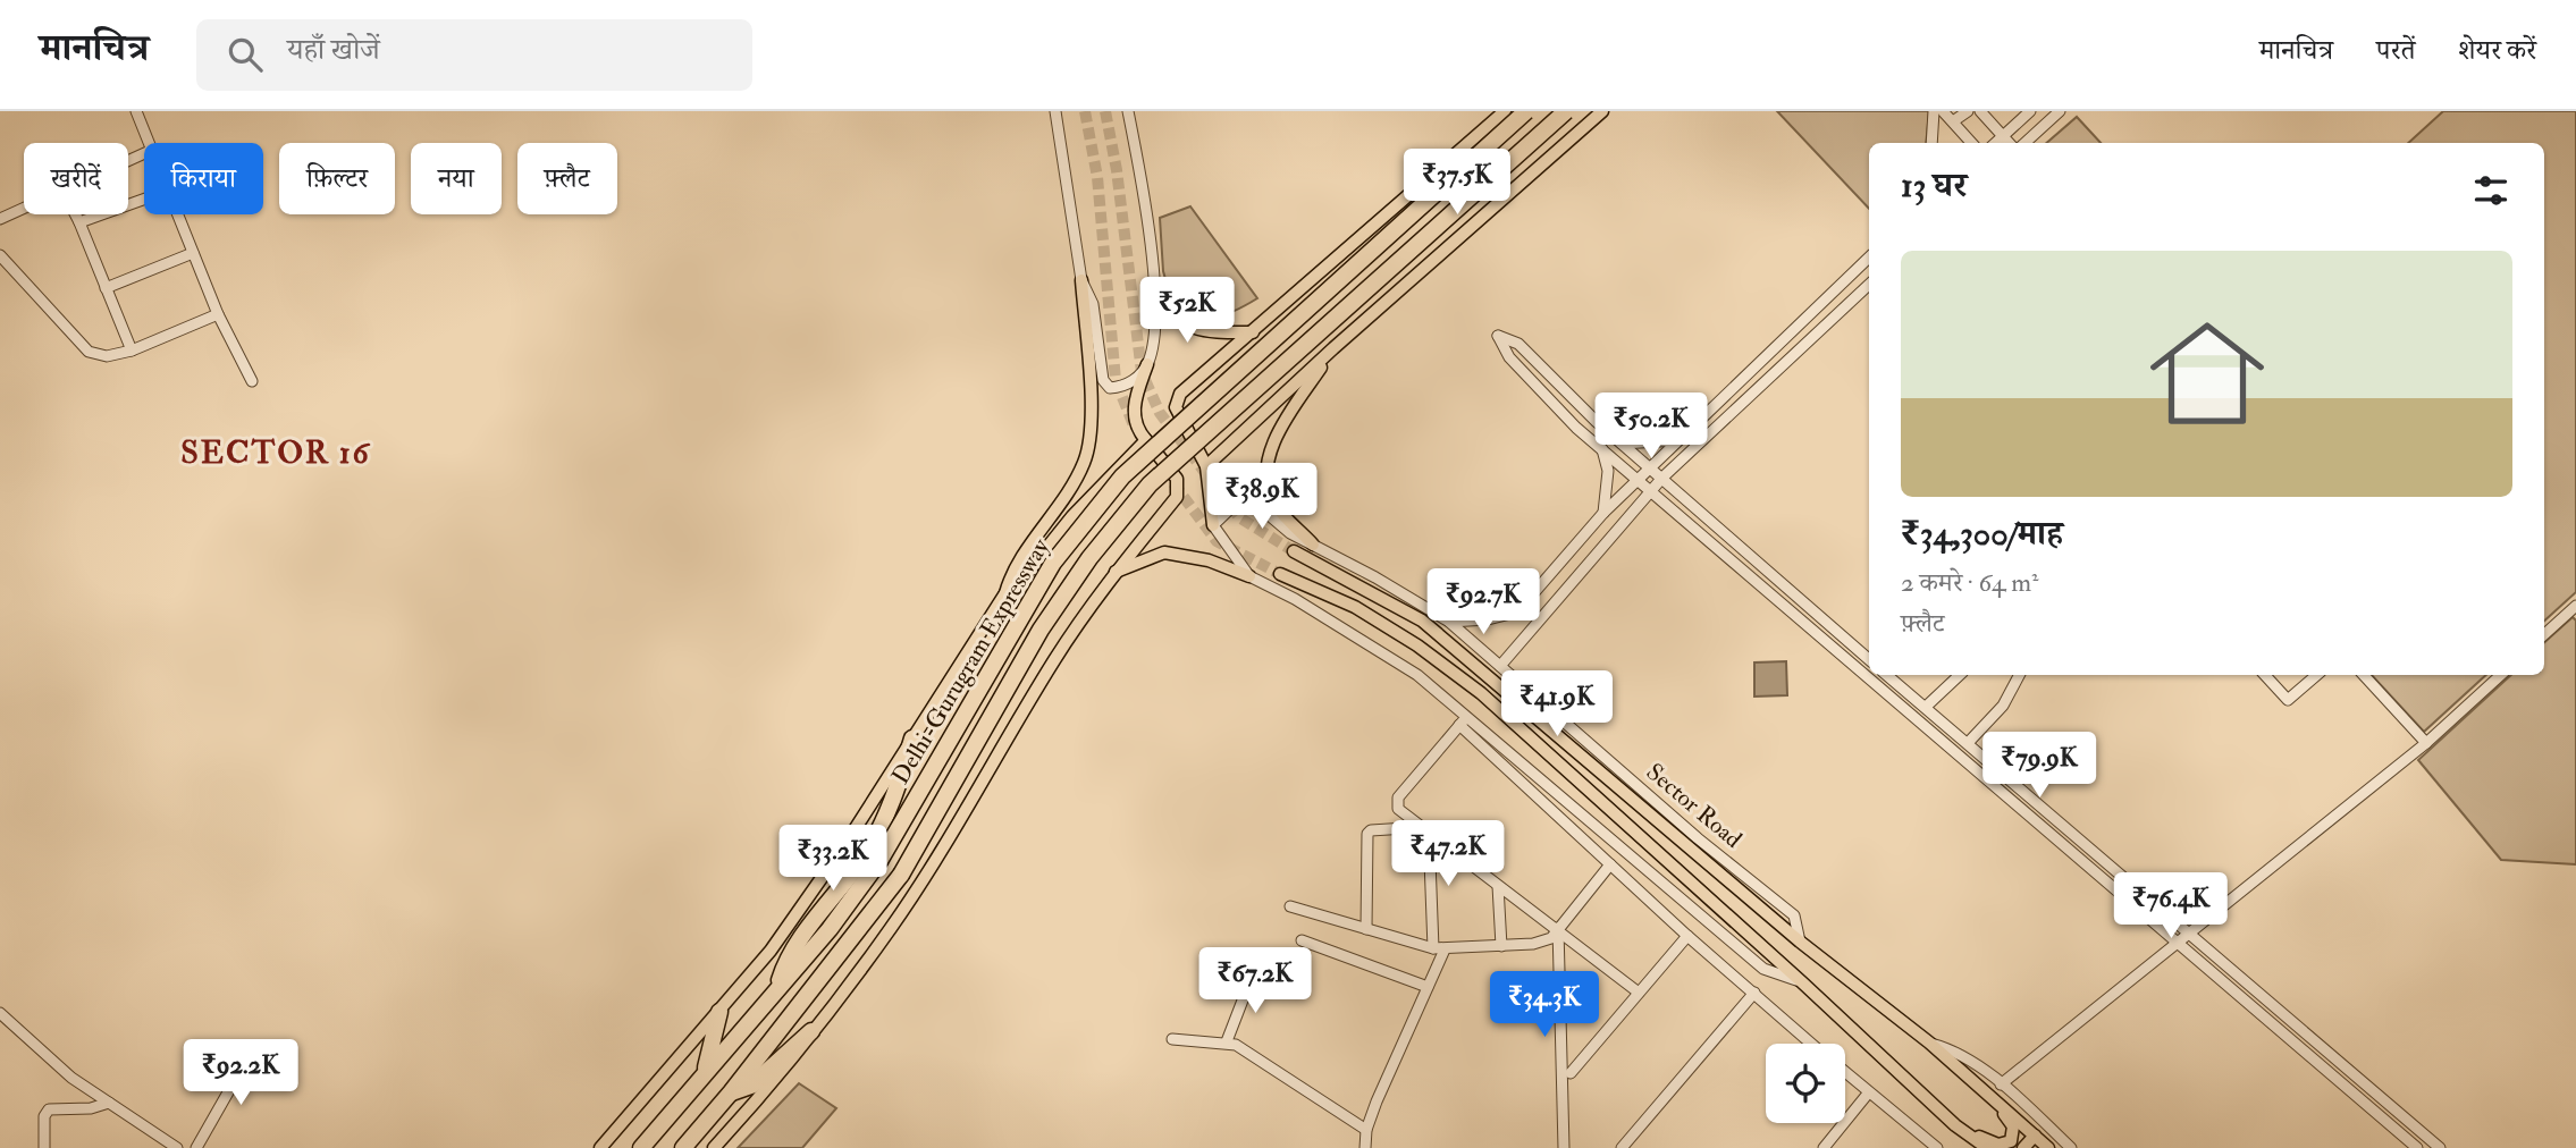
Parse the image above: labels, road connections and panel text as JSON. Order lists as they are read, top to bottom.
{
  "streets": {
    "highway": ["Delhi-Gurugram Expressway"],
    "main road": ["Sector Road"]
  },
  "districts": ["SECTOR 16"],
  "page": {
    "header": "मानचित्र",
    "search": "यहाँ खोजें",
    "nav": ["मानचित्र", "परतें", "शेयर करें"],
    "chip": [
      "खरीदें",
      "किराया",
      "फ़िल्टर",
      "नया",
      "फ़्लैट"
    ],
    "heading": "13 घर",
    "price": [
      "₹37.5K",
      "₹52K",
      "₹50.2K",
      "₹38.9K",
      "₹92.7K",
      "₹41.9K",
      "₹79.9K",
      "₹47.2K",
      "₹33.2K",
      "₹76.4K",
      "₹67.2K",
      "₹34.3K",
      "₹92.2K"
    ],
    "list": [
      {
        "name": "₹34,300/माह",
        "note": "2 कमरे · 64 m² · फ़्लैट"
      }
    ]
  }
}
